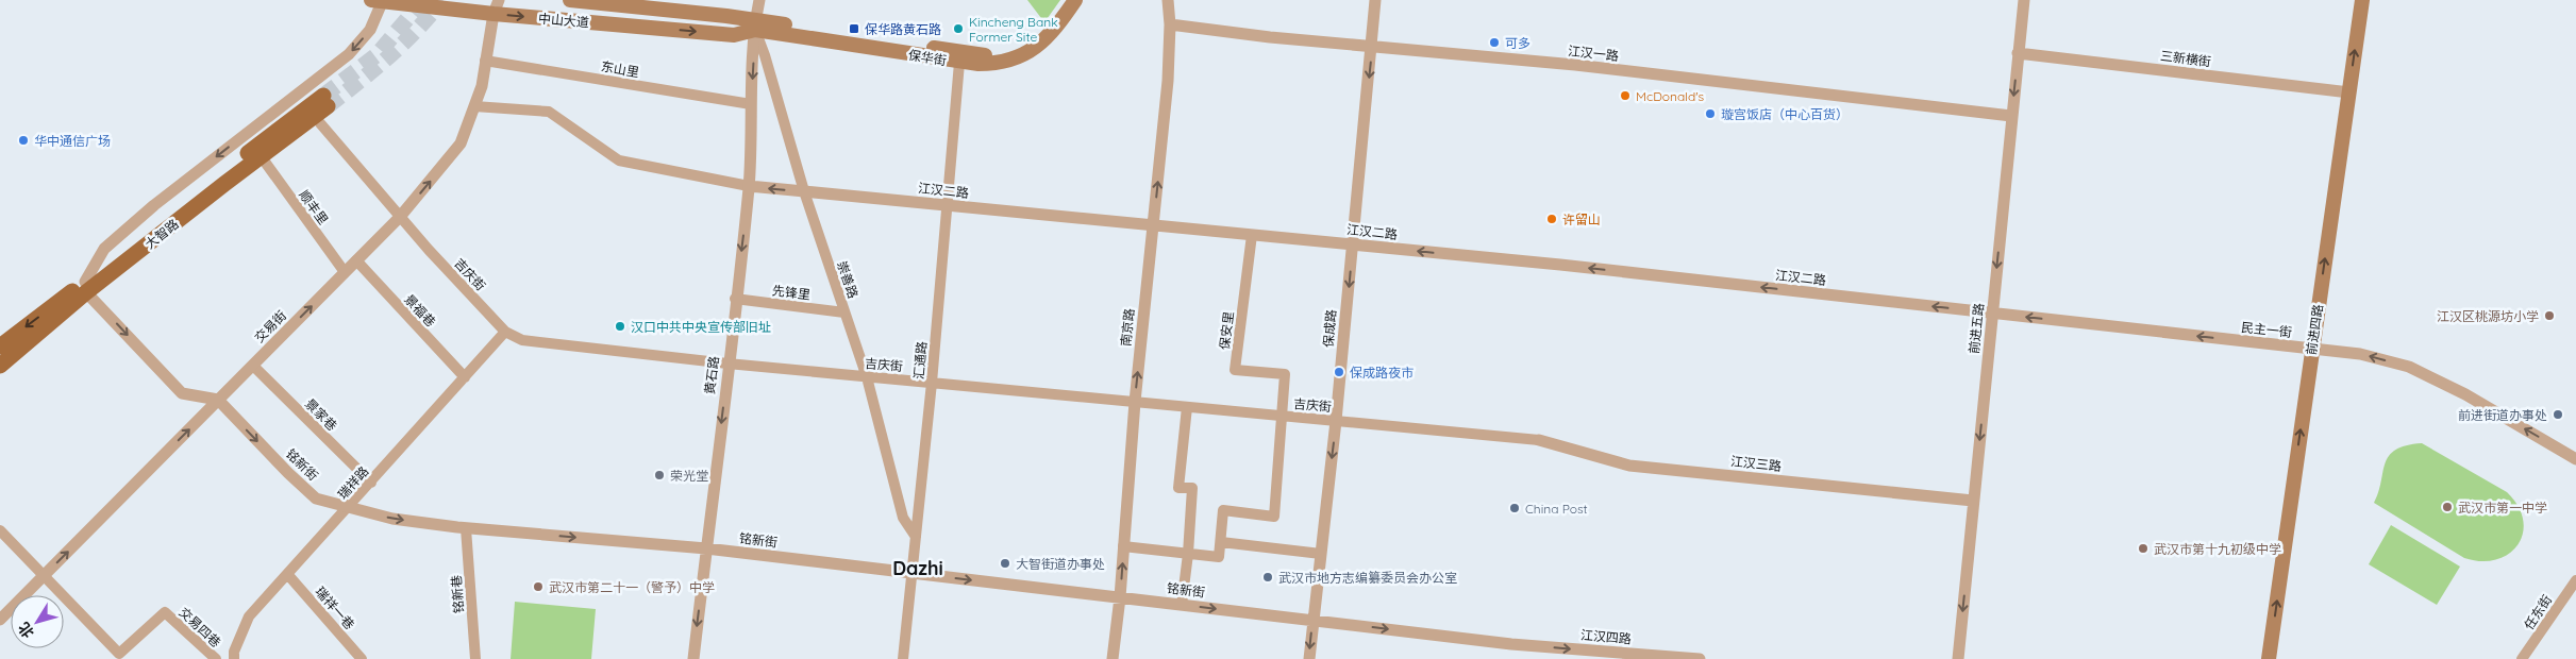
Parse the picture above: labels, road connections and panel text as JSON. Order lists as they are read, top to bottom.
{
  "streets": {
    "main road": [
      "中山大道",
      "保华街",
      "大智路",
      "前进四路"
    ],
    "street": [
      "江汉一路",
      "三新横街",
      "东山里",
      "江汉二路",
      "顺丰里",
      "吉庆街",
      "崇善路",
      "先锋里",
      "景福巷",
      "交易街",
      "南京路",
      "保成路",
      "前进五路",
      "民主一街",
      "保安里",
      "汇通路",
      "黄石路",
      "景家巷",
      "江汉三路",
      "铭新街",
      "瑞祥路",
      "铭新巷",
      "瑞祥一巷",
      "任东街",
      "交易四巷",
      "江汉四路"
    ]
  },
  "crossings": [
    ["中山大道", "保华街"],
    ["中山大道", "大智路"],
    ["中山大道", "崇善路"],
    ["中山大道", "交易街"],
    ["中山大道", "黄石路"],
    ["江汉一路", "南京路"],
    ["江汉一路", "保成路"],
    ["江汉一路", "前进五路"],
    ["保华街", "崇善路"],
    ["保华街", "汇通路"],
    ["保华街", "黄石路"],
    ["三新横街", "前进五路"],
    ["三新横街", "前进四路"],
    ["东山里", "交易街"],
    ["东山里", "黄石路"],
    ["江汉二路", "崇善路"],
    ["江汉二路", "南京路"],
    ["江汉二路", "保成路"],
    ["江汉二路", "前进五路"],
    ["江汉二路", "民主一街"],
    ["江汉二路", "保安里"],
    ["江汉二路", "汇通路"],
    ["江汉二路", "黄石路"],
    ["顺丰里", "大智路"],
    ["顺丰里", "交易街"],
    ["吉庆街", "崇善路"],
    ["吉庆街", "交易街"],
    ["吉庆街", "南京路"],
    ["吉庆街", "保成路"],
    ["吉庆街", "保安里"],
    ["吉庆街", "汇通路"],
    ["吉庆街", "黄石路"],
    ["吉庆街", "江汉三路"],
    ["吉庆街", "瑞祥路"],
    ["崇善路", "先锋里"],
    ["崇善路", "汇通路"],
    ["崇善路", "黄石路"],
    ["先锋里", "黄石路"],
    ["景福巷", "交易街"],
    ["景福巷", "瑞祥路"],
    ["交易街", "景家巷"],
    ["交易街", "铭新街"],
    ["交易街", "交易四巷"],
    ["南京路", "铭新街"],
    ["保成路", "铭新街"],
    ["前进五路", "民主一街"],
    ["前进五路", "江汉三路"],
    ["民主一街", "前进四路"],
    ["汇通路", "铭新街"],
    ["黄石路", "铭新街"],
    ["景家巷", "瑞祥路"],
    ["铭新街", "瑞祥路"],
    ["铭新街", "铭新巷"],
    ["铭新街", "江汉四路"],
    ["瑞祥路", "瑞祥一巷"]
  ],
  "one_way": [
    "江汉二路",
    "大智路",
    "交易街",
    "南京路",
    "保成路",
    "前进五路",
    "民主一街",
    "前进四路",
    "黄石路",
    "铭新街",
    "江汉四路"
  ],
  "districts": ["Dazhi"],
  "places": {
    "transit": ["保华路黄石路"],
    "other": [
      "Kincheng Bank Former Site",
      "可多",
      "McDonald's",
      "璇宫饭店（中心百货）",
      "华中通信广场",
      "许留山",
      "江汉区桃源坊小学",
      "汉口中共中央宣传部旧址",
      "保成路夜市",
      "前进街道办事处",
      "荣光堂",
      "武汉市第一中学",
      "China Post",
      "武汉市第十九初级中学",
      "大智街道办事处",
      "武汉市地方志编纂委员会办公室",
      "武汉市第二十一（警予）中学"
    ]
  },
  "north": "bottom left"
}
